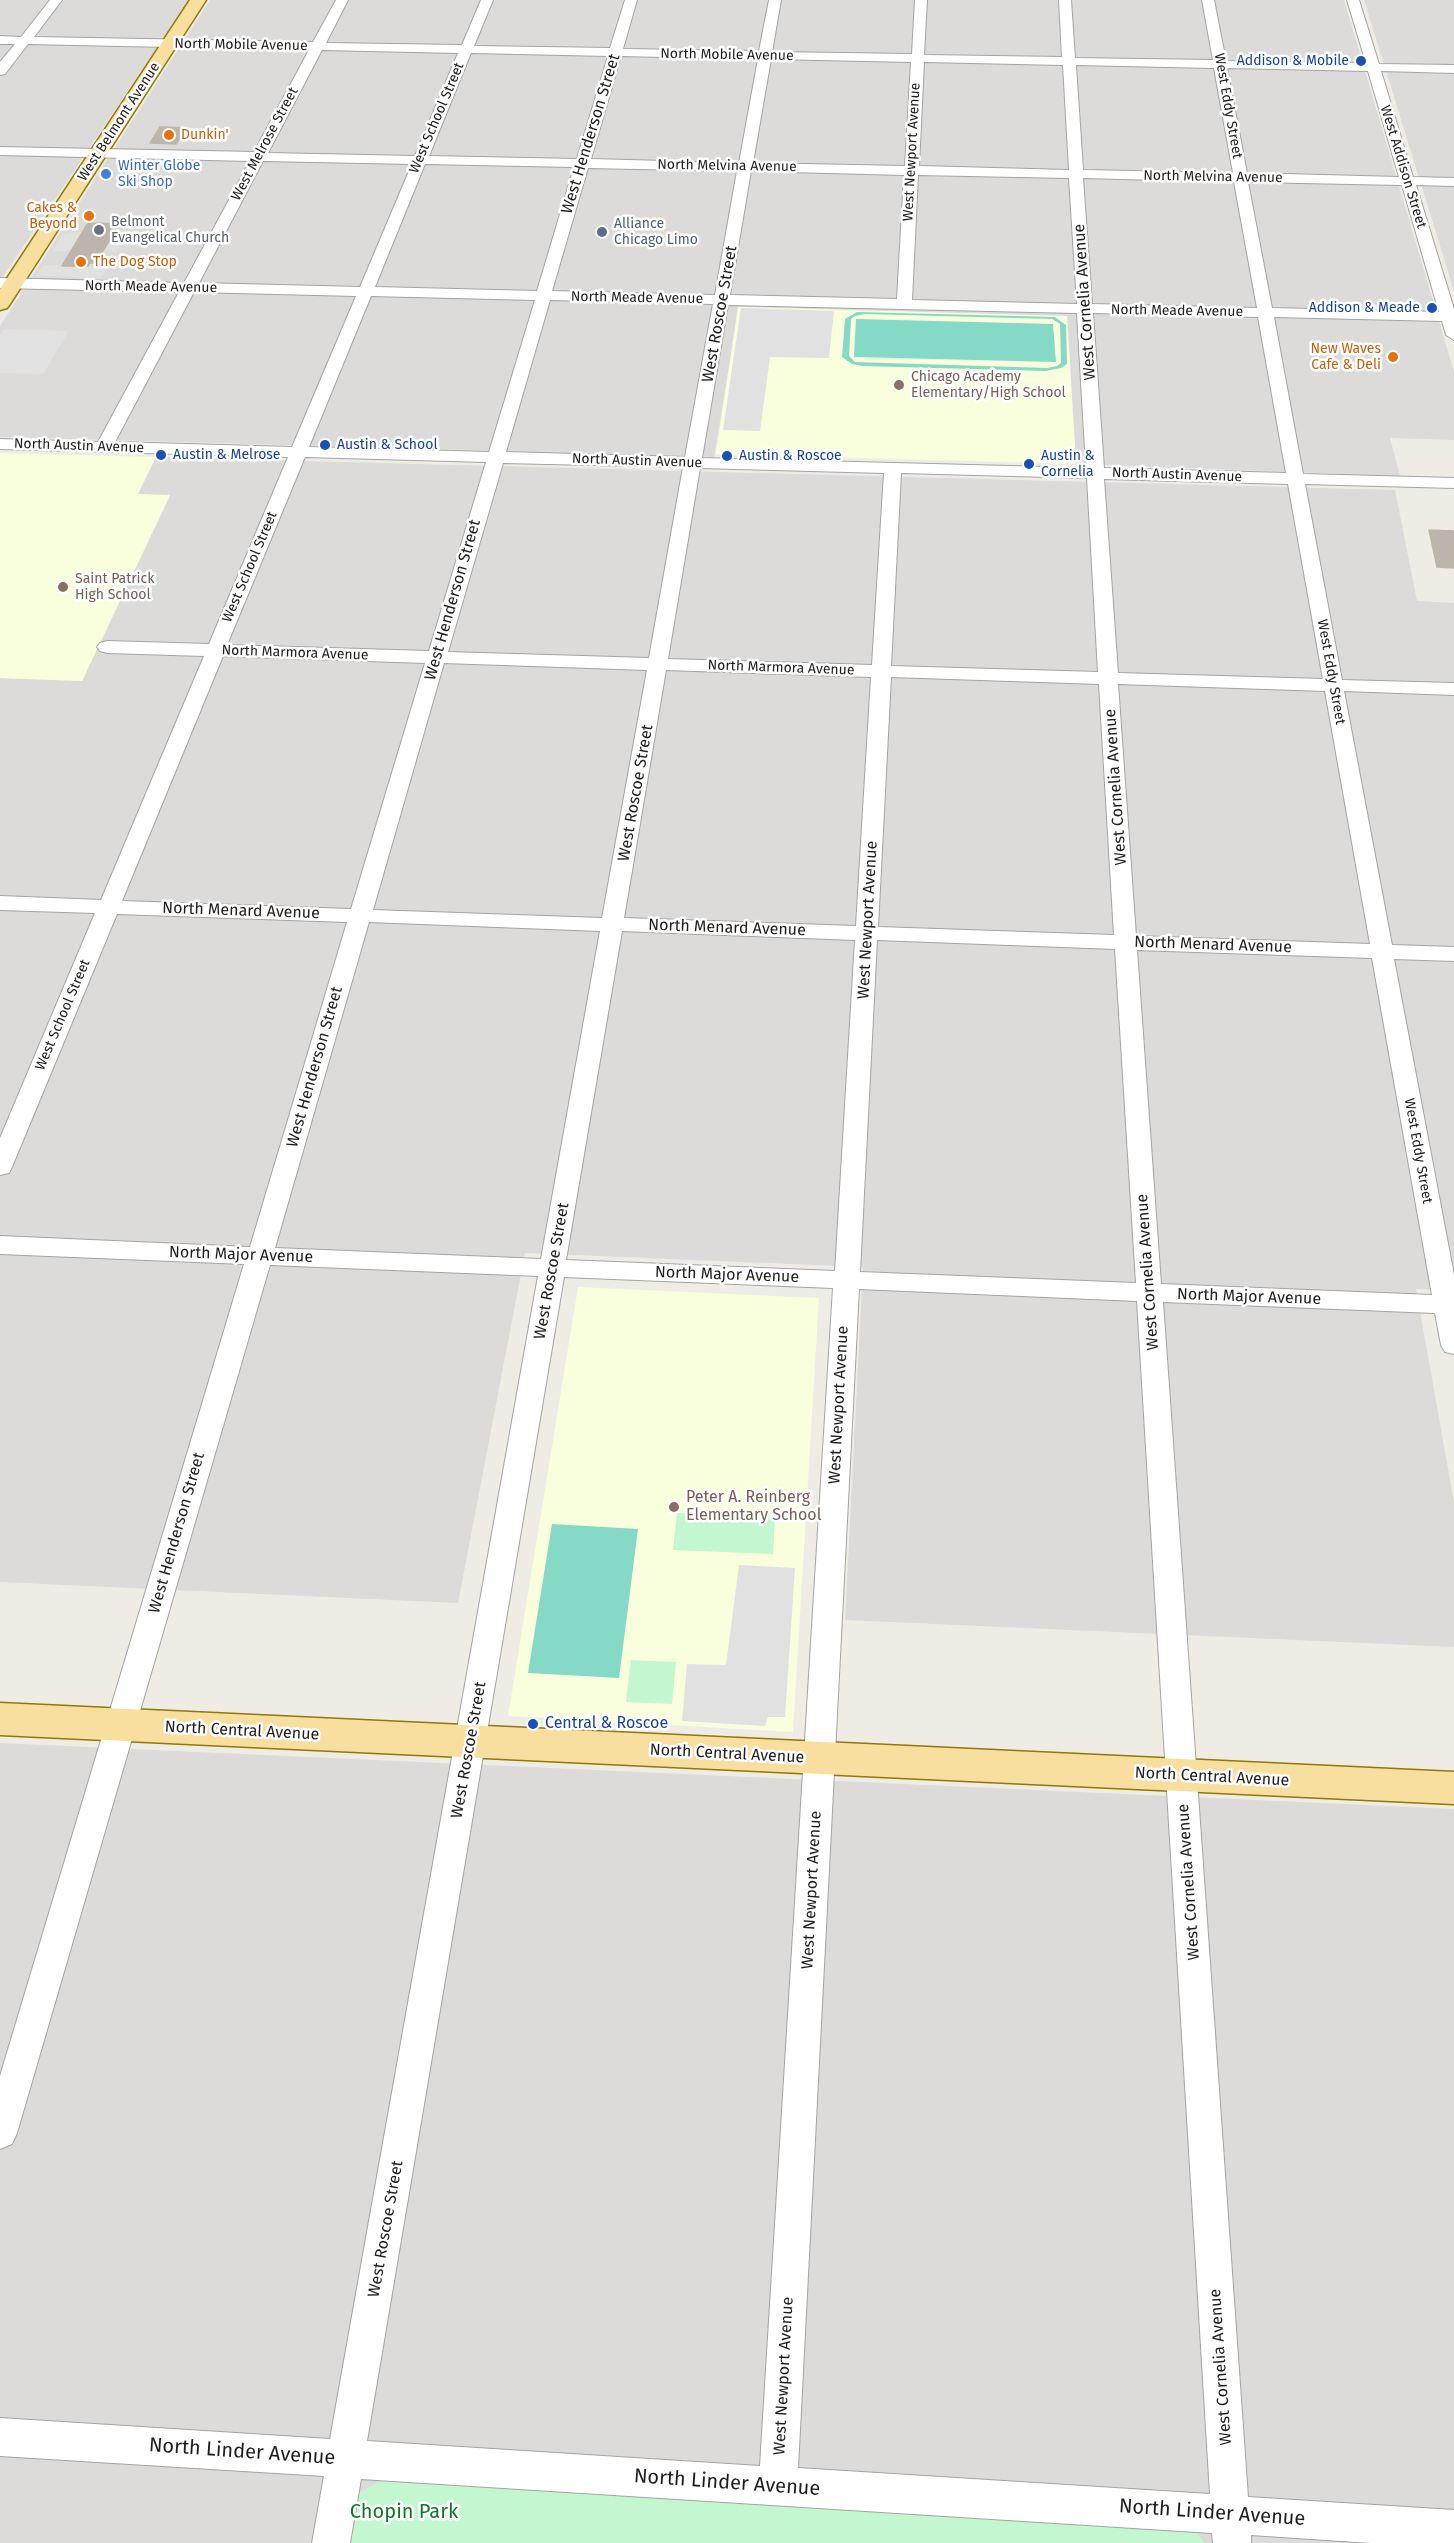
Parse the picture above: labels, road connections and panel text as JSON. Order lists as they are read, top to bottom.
{
  "streets": {
    "main road": ["West Belmont Avenue", "North Central Avenue"],
    "street": [
      "North Mobile Avenue",
      "West Eddy Street",
      "West School Street",
      "West Henderson Street",
      "West Melrose Street",
      "West Newport Avenue",
      "North Melvina Avenue",
      "West Addison Street",
      "North Meade Avenue",
      "West Cornelia Avenue",
      "West Roscoe Street",
      "North Austin Avenue",
      "North Marmora Avenue",
      "North Menard Avenue",
      "North Major Avenue",
      "North Linder Avenue"
    ]
  },
  "crossings": [
    ["North Mobile Avenue", "West Eddy Street"],
    ["North Mobile Avenue", "West School Street"],
    ["North Mobile Avenue", "West Belmont Avenue"],
    ["North Mobile Avenue", "West Henderson Street"],
    ["North Mobile Avenue", "West Melrose Street"],
    ["North Mobile Avenue", "West Newport Avenue"],
    ["North Mobile Avenue", "West Addison Street"],
    ["North Mobile Avenue", "West Cornelia Avenue"],
    ["North Mobile Avenue", "West Roscoe Street"],
    ["West Eddy Street", "North Melvina Avenue"],
    ["West Eddy Street", "North Meade Avenue"],
    ["West Eddy Street", "North Austin Avenue"],
    ["West Eddy Street", "North Marmora Avenue"],
    ["West Eddy Street", "North Menard Avenue"],
    ["West Eddy Street", "North Major Avenue"],
    ["West School Street", "North Melvina Avenue"],
    ["West School Street", "North Meade Avenue"],
    ["West School Street", "North Austin Avenue"],
    ["West School Street", "North Marmora Avenue"],
    ["West School Street", "North Menard Avenue"],
    ["West Belmont Avenue", "North Melvina Avenue"],
    ["West Belmont Avenue", "North Meade Avenue"],
    ["West Henderson Street", "North Melvina Avenue"],
    ["West Henderson Street", "North Meade Avenue"],
    ["West Henderson Street", "North Austin Avenue"],
    ["West Henderson Street", "North Marmora Avenue"],
    ["West Henderson Street", "North Menard Avenue"],
    ["West Henderson Street", "North Major Avenue"],
    ["West Henderson Street", "North Central Avenue"],
    ["West Melrose Street", "North Melvina Avenue"],
    ["West Melrose Street", "North Meade Avenue"],
    ["West Melrose Street", "North Austin Avenue"],
    ["West Newport Avenue", "North Melvina Avenue"],
    ["West Newport Avenue", "North Meade Avenue"],
    ["West Newport Avenue", "North Austin Avenue"],
    ["West Newport Avenue", "North Marmora Avenue"],
    ["West Newport Avenue", "North Menard Avenue"],
    ["West Newport Avenue", "North Major Avenue"],
    ["West Newport Avenue", "North Central Avenue"],
    ["West Newport Avenue", "North Linder Avenue"],
    ["North Melvina Avenue", "West Addison Street"],
    ["North Melvina Avenue", "West Cornelia Avenue"],
    ["North Melvina Avenue", "West Roscoe Street"],
    ["West Addison Street", "North Meade Avenue"],
    ["North Meade Avenue", "West Cornelia Avenue"],
    ["North Meade Avenue", "West Roscoe Street"],
    ["West Cornelia Avenue", "North Austin Avenue"],
    ["West Cornelia Avenue", "North Marmora Avenue"],
    ["West Cornelia Avenue", "North Menard Avenue"],
    ["West Cornelia Avenue", "North Major Avenue"],
    ["West Cornelia Avenue", "North Central Avenue"],
    ["West Cornelia Avenue", "North Linder Avenue"],
    ["West Roscoe Street", "North Austin Avenue"],
    ["West Roscoe Street", "North Marmora Avenue"],
    ["West Roscoe Street", "North Menard Avenue"],
    ["West Roscoe Street", "North Major Avenue"],
    ["West Roscoe Street", "North Central Avenue"],
    ["West Roscoe Street", "North Linder Avenue"]
  ],
  "parks": ["Chopin Park"],
  "places": [
    "Addison & Mobile",
    "Dunkin'",
    "Winter Globe Ski Shop",
    "Cakes & Beyond",
    "Belmont Evangelical Church",
    "Alliance Chicago Limo",
    "The Dog Stop",
    "Addison & Meade",
    "New Waves Cafe & Deli",
    "Chicago Academy Elementary/High School",
    "Austin & School",
    "Austin & Melrose",
    "Austin & Roscoe",
    "Austin & Cornelia",
    "Saint Patrick High School",
    "Peter A. Reinberg Elementary School",
    "Central & Roscoe"
  ]
}
